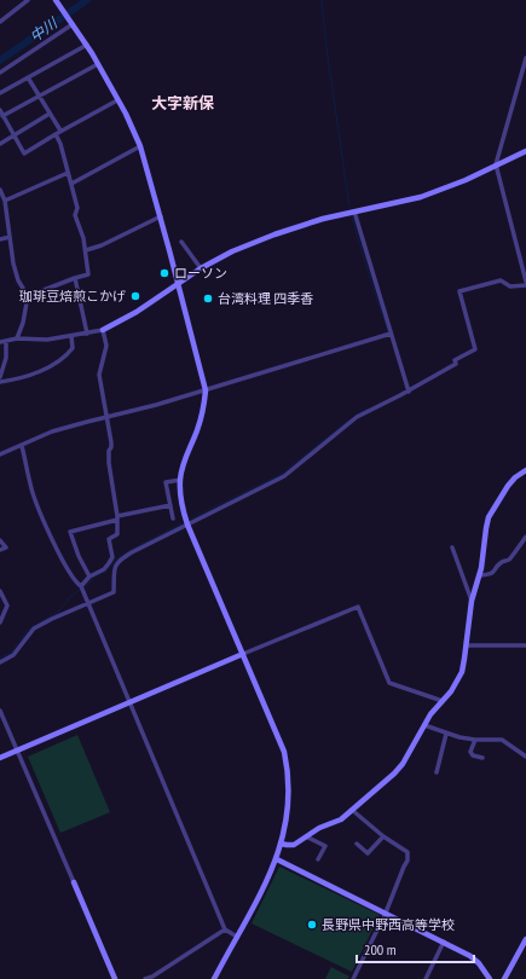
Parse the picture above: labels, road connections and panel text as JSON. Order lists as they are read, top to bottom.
{
  "districts": ["大字新保"],
  "water": ["中川"],
  "places": [
    "ローソン",
    "珈琲豆焙煎こかげ",
    "台湾料理 四季香",
    "長野県中野西高等学校"
  ],
  "scale_bar": "200 m"
}
